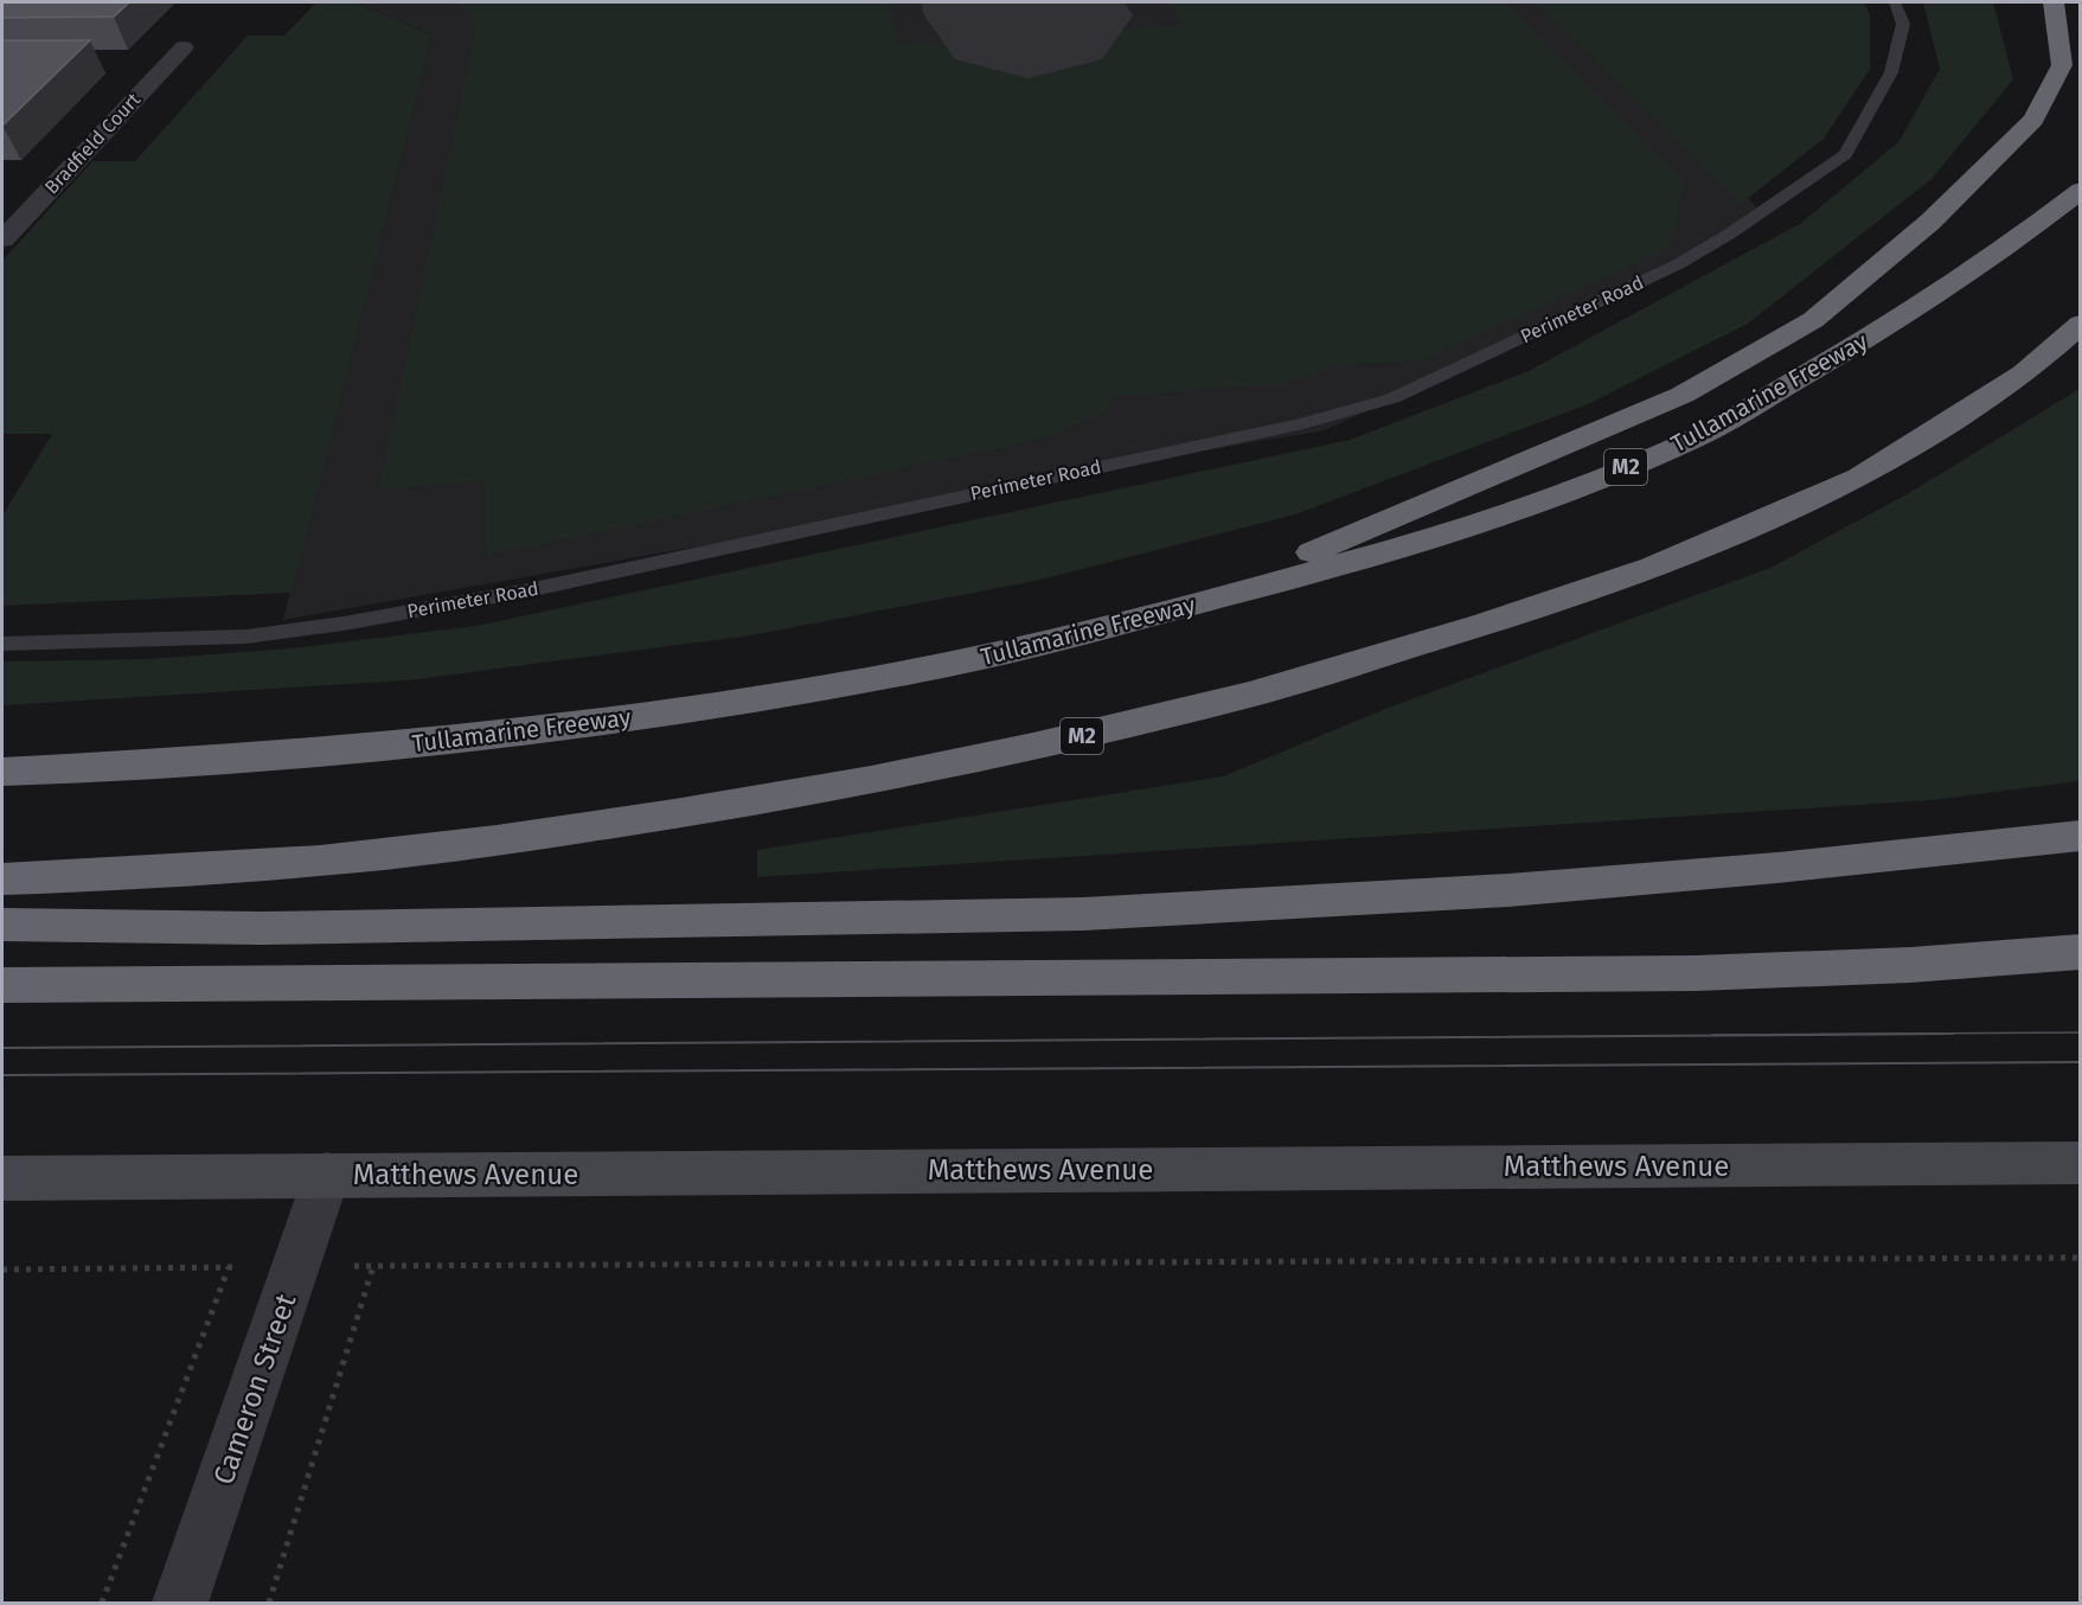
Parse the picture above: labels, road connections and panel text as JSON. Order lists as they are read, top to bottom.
{
  "streets": {
    "highway": ["Tullamarine Freeway", "M2"],
    "main road": ["Matthews Avenue"],
    "street": ["Bradfield Court", "Cameron Street"],
    "lane": ["Perimeter Road"]
  },
  "crossings": [
    ["Matthews Avenue", "Cameron Street"]
  ]
}
